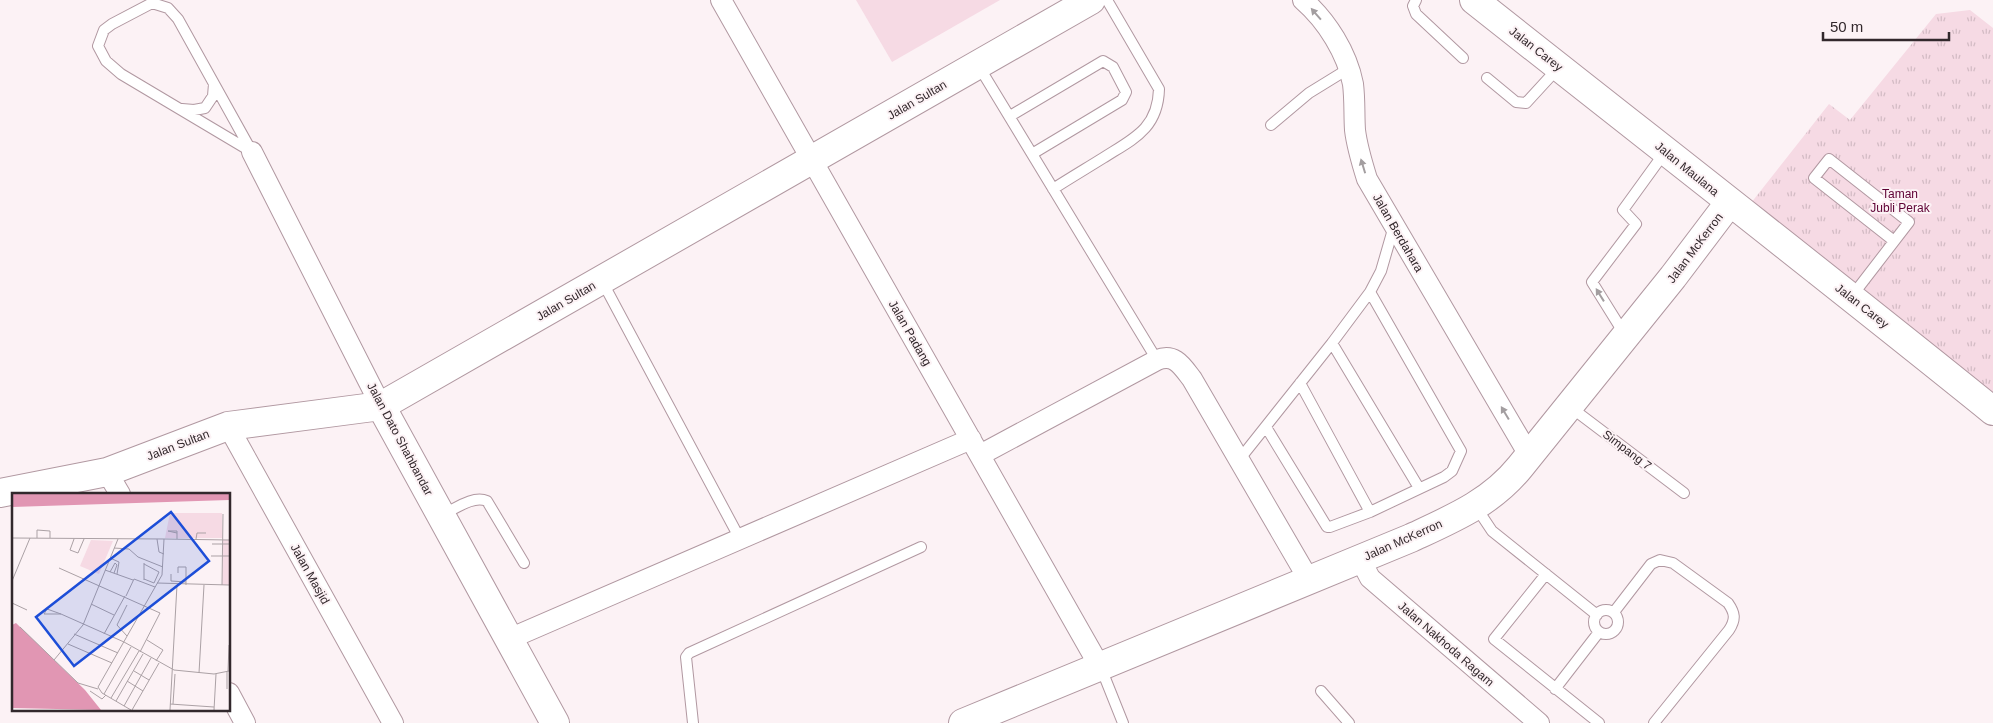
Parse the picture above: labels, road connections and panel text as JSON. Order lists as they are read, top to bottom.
{
  "streets": {
    "street": [
      "Jalan Carey",
      "Jalan Sultan",
      "Jalan Maulana",
      "Jalan Berdahara",
      "Jalan McKerron",
      "Jalan Padang",
      "Jalan Dato Shahbandar",
      "Jalan Masjid",
      "Jalan Nakhoda Ragam"
    ],
    "lane": ["Simpang 7"]
  },
  "crossings": [
    ["Jalan Carey", "Jalan Maulana"],
    ["Jalan Carey", "Jalan McKerron"],
    ["Jalan Sultan", "Jalan Padang"],
    ["Jalan Sultan", "Jalan Dato Shahbandar"],
    ["Jalan Sultan", "Jalan Masjid"],
    ["Jalan Maulana", "Jalan McKerron"],
    ["Jalan Berdahara", "Jalan McKerron"],
    ["Jalan McKerron", "Jalan Padang"],
    ["Jalan McKerron", "Simpang 7"],
    ["Jalan McKerron", "Jalan Nakhoda Ragam"]
  ],
  "one_way": ["Jalan Berdahara"],
  "parks": ["Taman Jubli Perak"],
  "scale_bar": "50 m"
}
